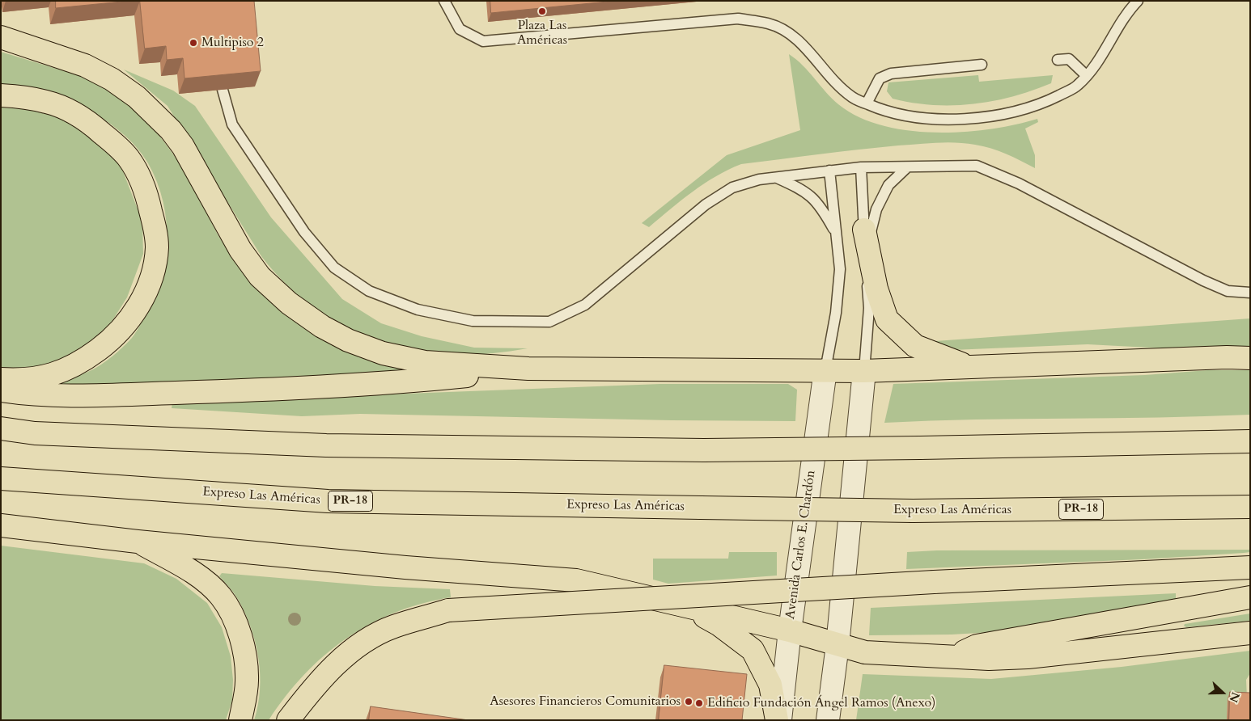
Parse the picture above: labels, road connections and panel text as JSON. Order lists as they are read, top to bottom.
{
  "streets": {
    "highway": ["Expreso Las Américas", "PR-18"],
    "street": ["Avenida Carlos E. Chardón"]
  },
  "places": [
    "Plaza Las Américas",
    "Multipiso 2",
    "Asesores Financieros Comunitarios",
    "Edificio Fundación Ángel Ramos (Anexo)"
  ],
  "north": "right"
}
